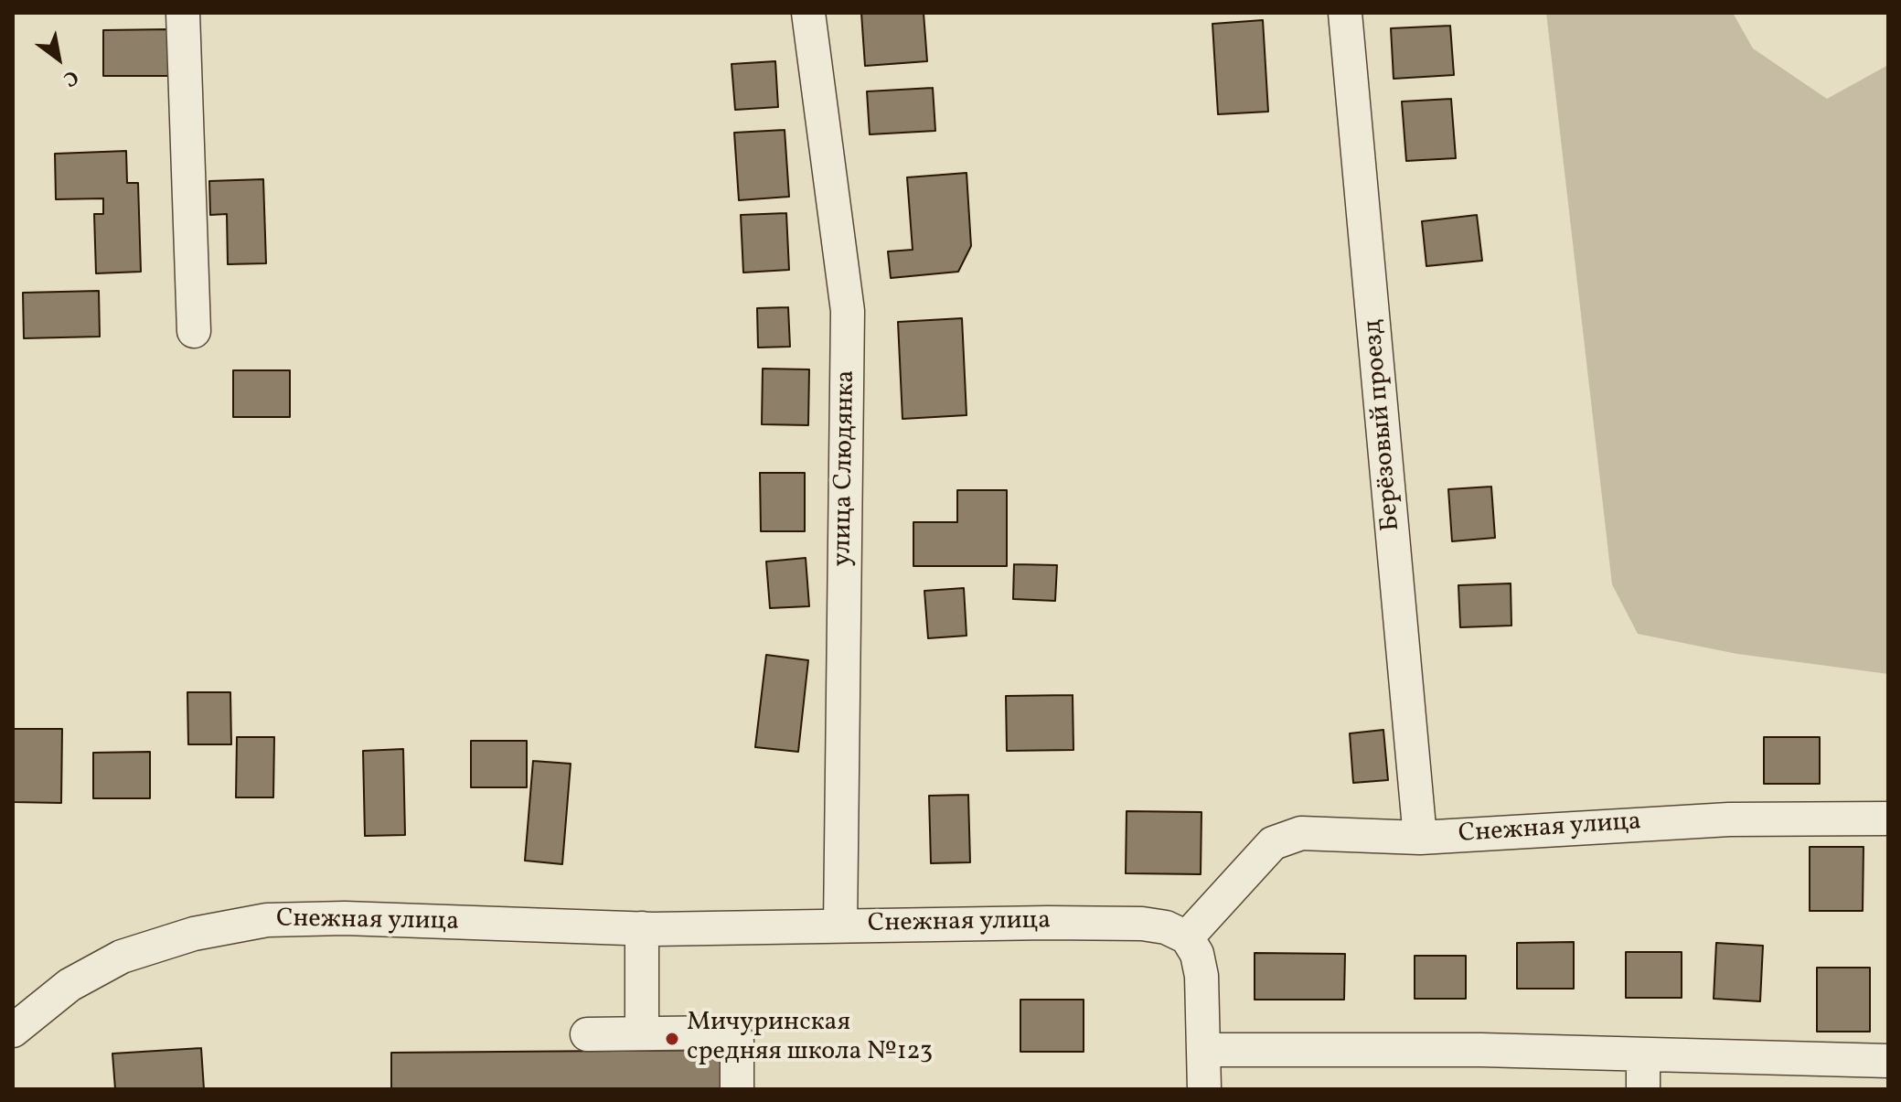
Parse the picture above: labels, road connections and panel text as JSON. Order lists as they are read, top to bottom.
{
  "streets": {
    "street": ["Берёзовый проезд", "улица Слюдянка", "Снежная улица"]
  },
  "crossings": [
    ["Берёзовый проезд", "Снежная улица"],
    ["улица Слюдянка", "Снежная улица"]
  ],
  "places": ["Мичуринская средняя школа №123"],
  "north": "bottom right"
}
